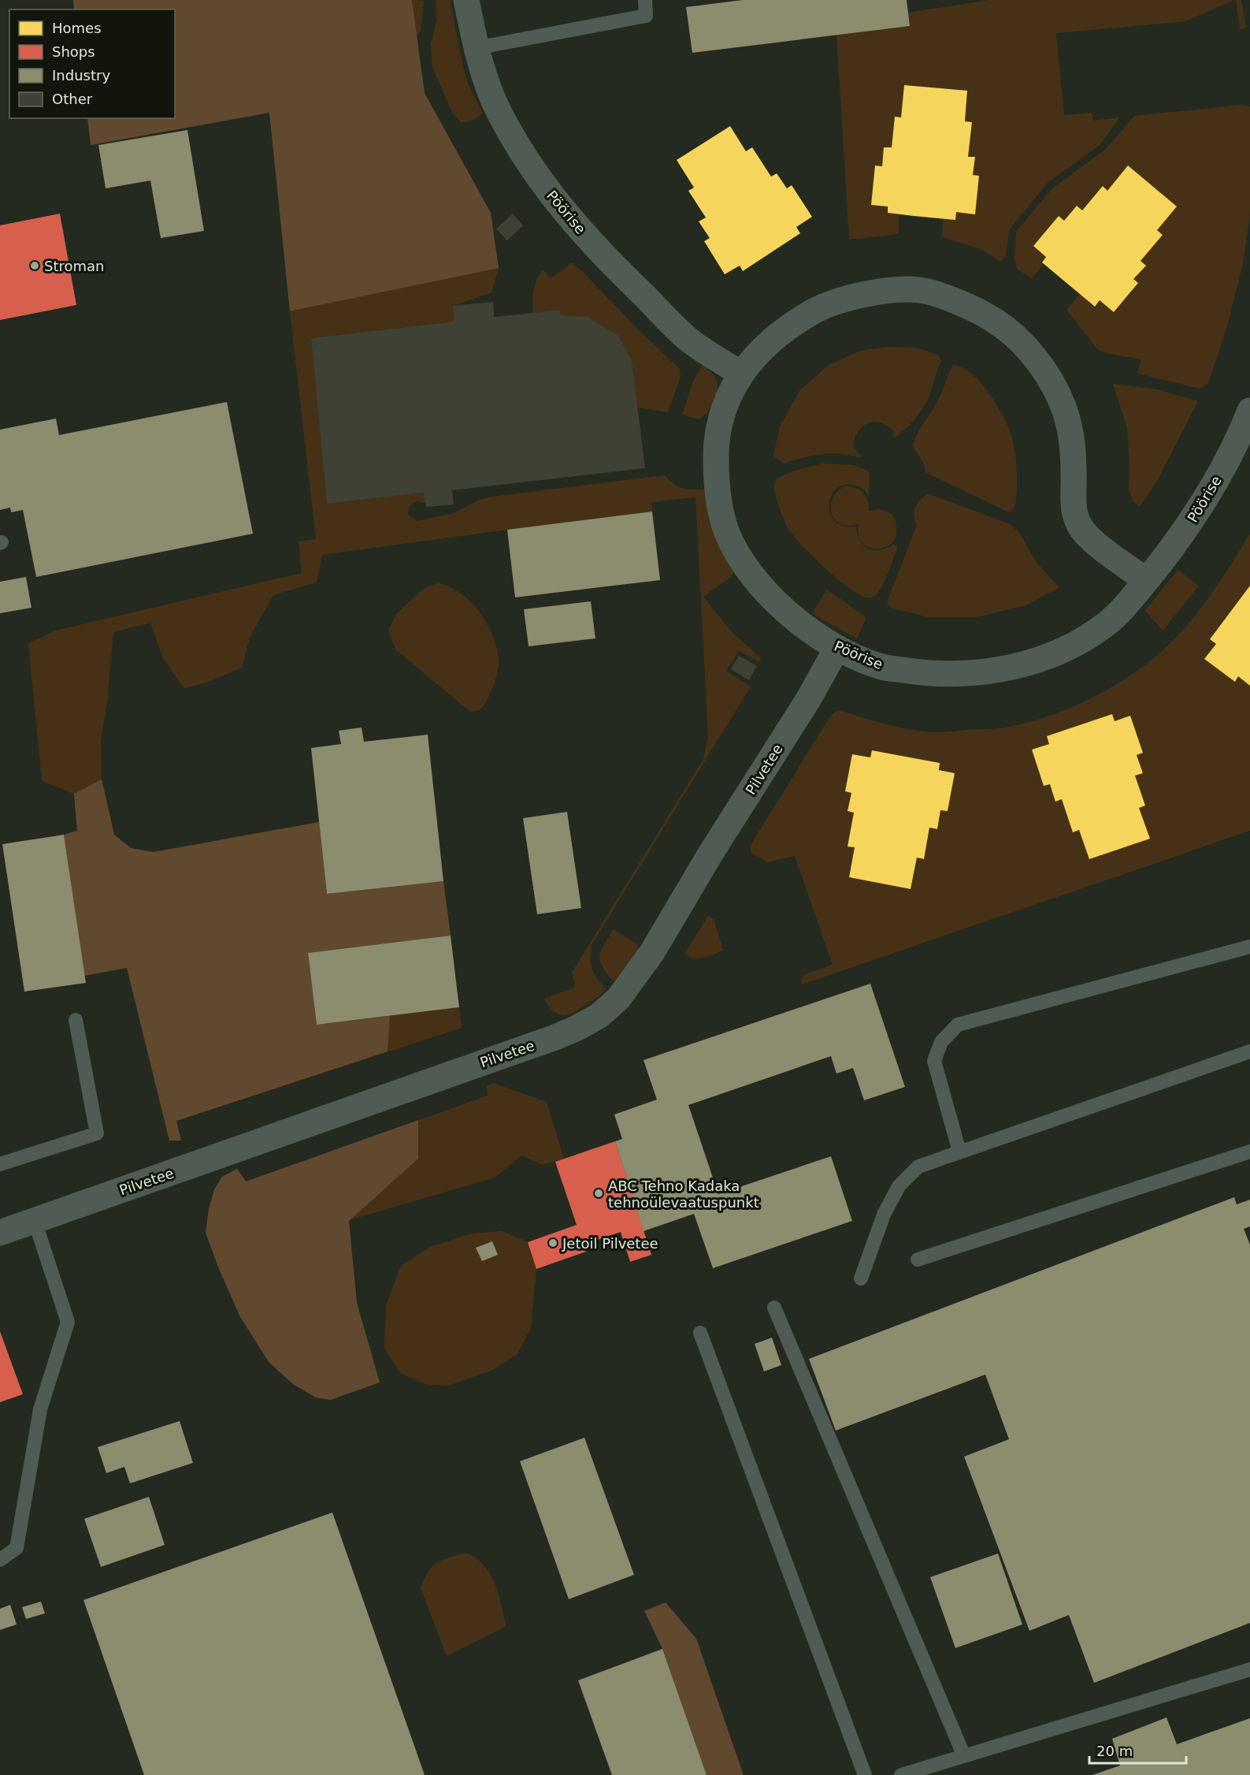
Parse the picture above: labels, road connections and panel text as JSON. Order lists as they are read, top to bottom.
{
  "streets": {
    "street": ["Pöörise", "Pilvetee"]
  },
  "crossings": [
    ["Pöörise", "Pilvetee"]
  ],
  "places": ["Stroman", "ABC Tehno Kadaka tehnoülevaatuspunkt", "Jetoil Pilvetee"],
  "legend": [
    "Homes",
    "Shops",
    "Industry",
    "Other"
  ],
  "scale_bar": "20 m"
}
